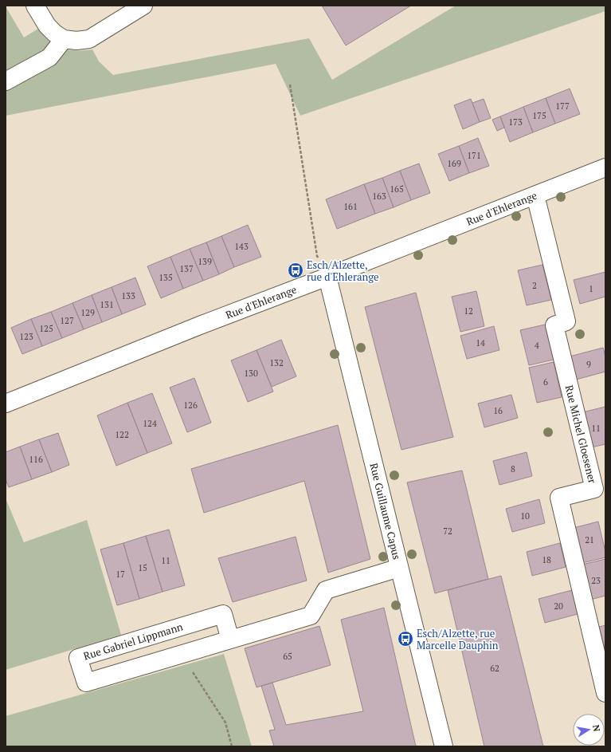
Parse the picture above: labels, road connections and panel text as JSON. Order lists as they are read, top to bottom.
{
  "streets": {
    "street": [
      "Rue d'Ehlerange",
      "Rue Michel Gloesener",
      "Rue Guillaume Capus",
      "Rue Gabriel Lippmann"
    ]
  },
  "crossings": [
    ["Rue d'Ehlerange", "Rue Michel Gloesener"],
    ["Rue d'Ehlerange", "Rue Guillaume Capus"],
    ["Rue Guillaume Capus", "Rue Gabriel Lippmann"]
  ],
  "places": {
    "bus stop": ["Esch/Alzette, rue d'Ehlerange", "Esch/Alzette, rue Marcelle Dauphin"]
  },
  "house_numbers": [
    "177",
    "175",
    "173",
    "171",
    "169",
    "165",
    "163",
    "161",
    "143",
    "139",
    "137",
    "135",
    "2",
    "1",
    "133",
    "131",
    "12",
    "129",
    "127",
    "125",
    "123",
    "14",
    "4",
    "132",
    "9",
    "130",
    "6",
    "126",
    "16",
    "124",
    "11",
    "122",
    "116",
    "8",
    "10",
    "72",
    "21",
    "18",
    "11",
    "15",
    "17",
    "23",
    "20",
    "65",
    "62"
  ],
  "north": "right"
}
